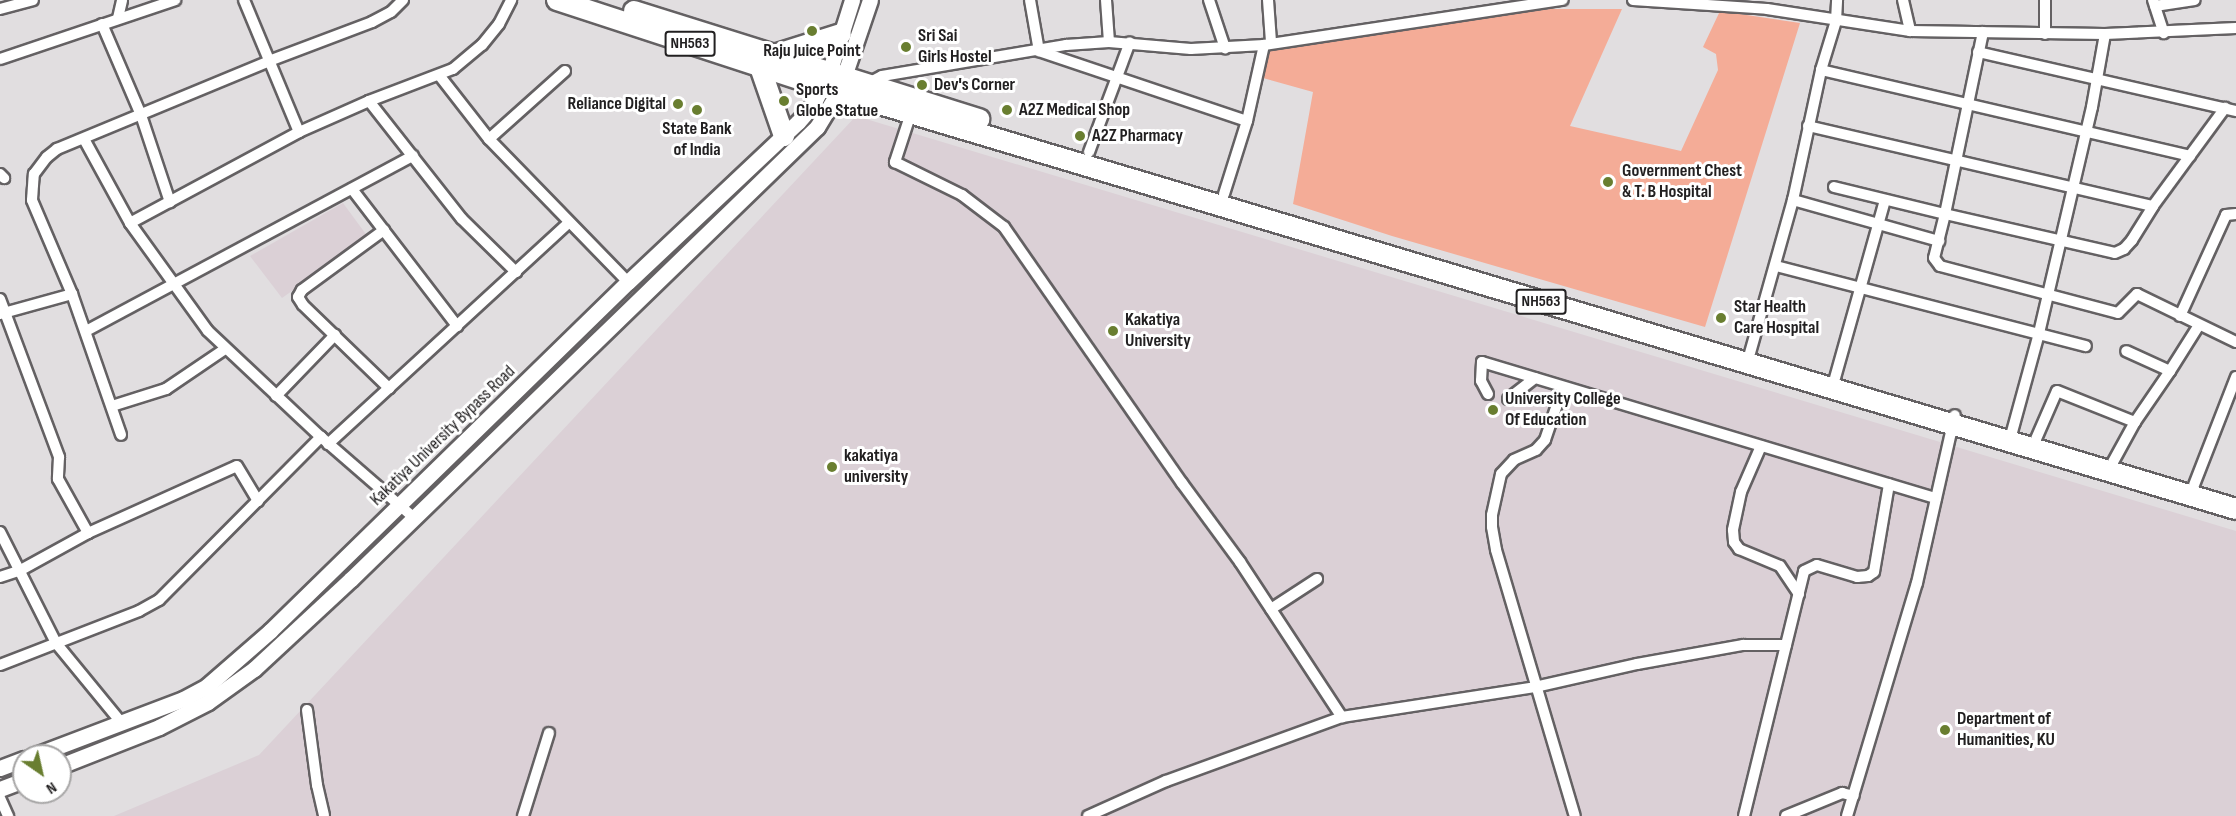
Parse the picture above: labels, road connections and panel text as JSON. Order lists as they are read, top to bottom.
{
  "streets": {
    "highway": ["NH563"],
    "main road": ["Kakatiya University Bypass Road"]
  },
  "crossings": [
    ["NH563", "Kakatiya University Bypass Road"]
  ],
  "places": [
    "Raju Juice Point",
    "Sri Sai Girls Hostel",
    "Dev's Corner",
    "Sports Globe Statue",
    "Reliance Digital",
    "State Bank of India",
    "A2Z Medical Shop",
    "A2Z Pharmacy",
    "Government Chest & T. B Hospital",
    "Star Health Care Hospital",
    "Kakatiya University",
    "University College Of Education",
    "kakatiya university",
    "Department of Humanities, KU"
  ],
  "north": "bottom right"
}
